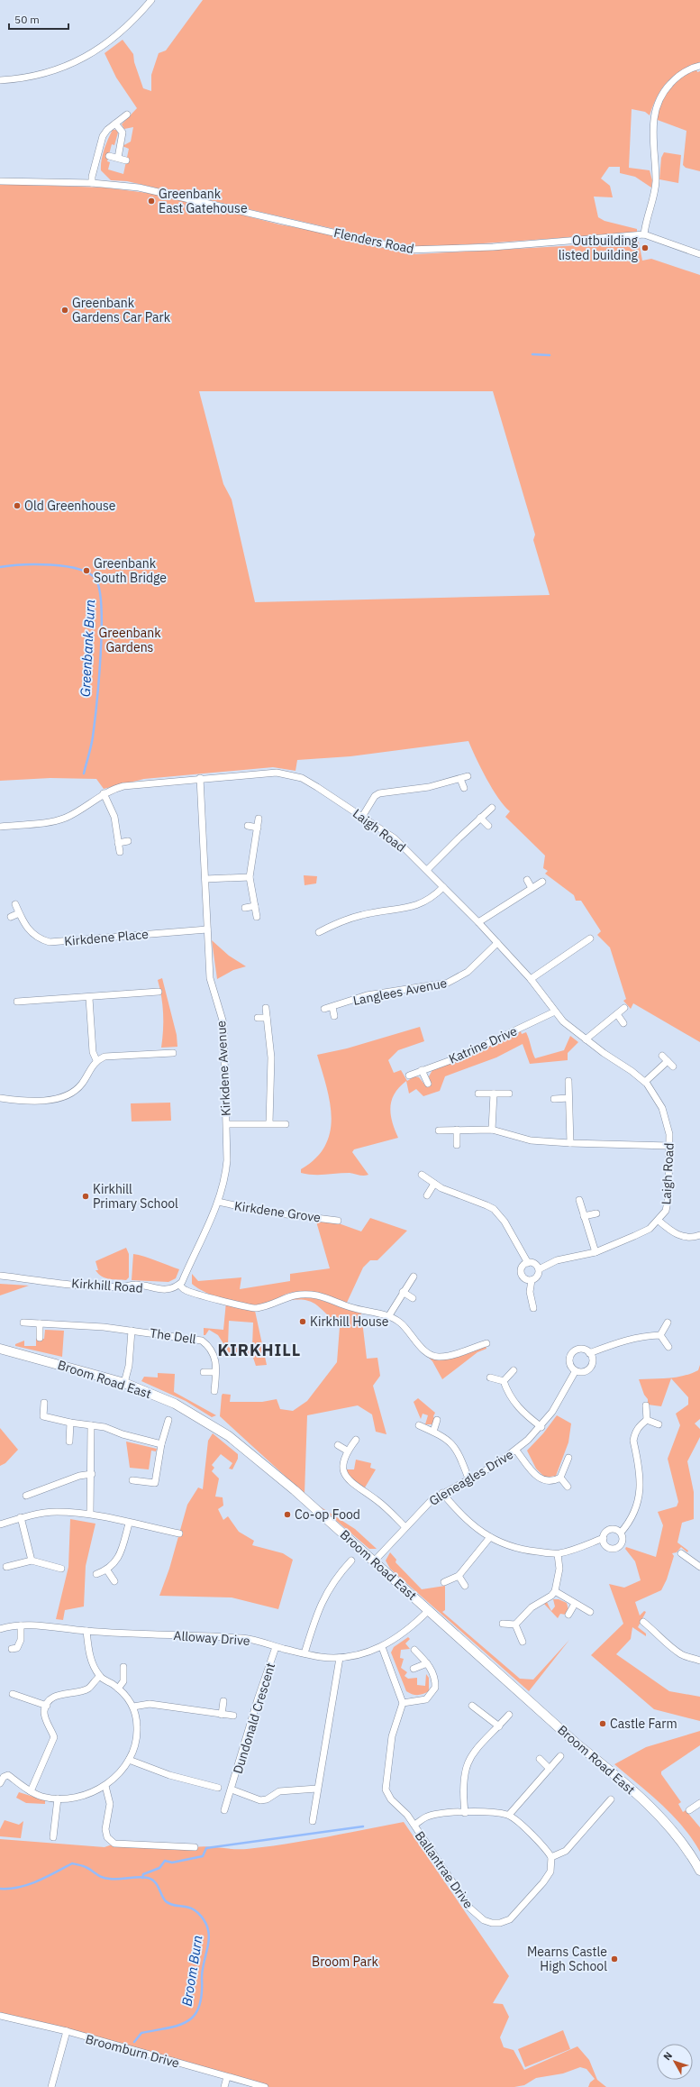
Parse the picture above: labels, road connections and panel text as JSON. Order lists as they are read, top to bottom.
{
  "streets": {
    "street": [
      "Flenders Road",
      "Laigh Road",
      "Kirkdene Place",
      "Langlees Avenue",
      "Katrine Drive",
      "Kirkdene Avenue",
      "Kirkdene Grove",
      "Kirkhill Road",
      "The Dell",
      "Broom Road East",
      "Gleneagles Drive",
      "Alloway Drive",
      "Dundonald Crescent",
      "Ballantrae Drive",
      "Broomburn Drive"
    ]
  },
  "crossings": [
    ["Laigh Road", "Langlees Avenue"],
    ["Laigh Road", "Katrine Drive"],
    ["Laigh Road", "Kirkdene Avenue"],
    ["Kirkdene Place", "Kirkdene Avenue"],
    ["Kirkdene Avenue", "Kirkdene Grove"],
    ["Kirkdene Avenue", "Kirkhill Road"],
    ["The Dell", "Broom Road East"],
    ["Broom Road East", "Gleneagles Drive"],
    ["Broom Road East", "Alloway Drive"],
    ["Alloway Drive", "Dundonald Crescent"]
  ],
  "districts": ["KIRKHILL"],
  "water": ["Greenbank Burn", "Broom Burn"],
  "parks": ["Greenbank Gardens", "Broom Park"],
  "places": [
    "Greenbank East Gatehouse",
    "Outbuilding listed building",
    "Greenbank Gardens Car Park",
    "Old Greenhouse",
    "Greenbank South Bridge",
    "Kirkhill Primary School",
    "Kirkhill House",
    "Co-op Food",
    "Castle Farm",
    "Mearns Castle High School"
  ],
  "scale_bar": "50 m",
  "north": "top left"
}
